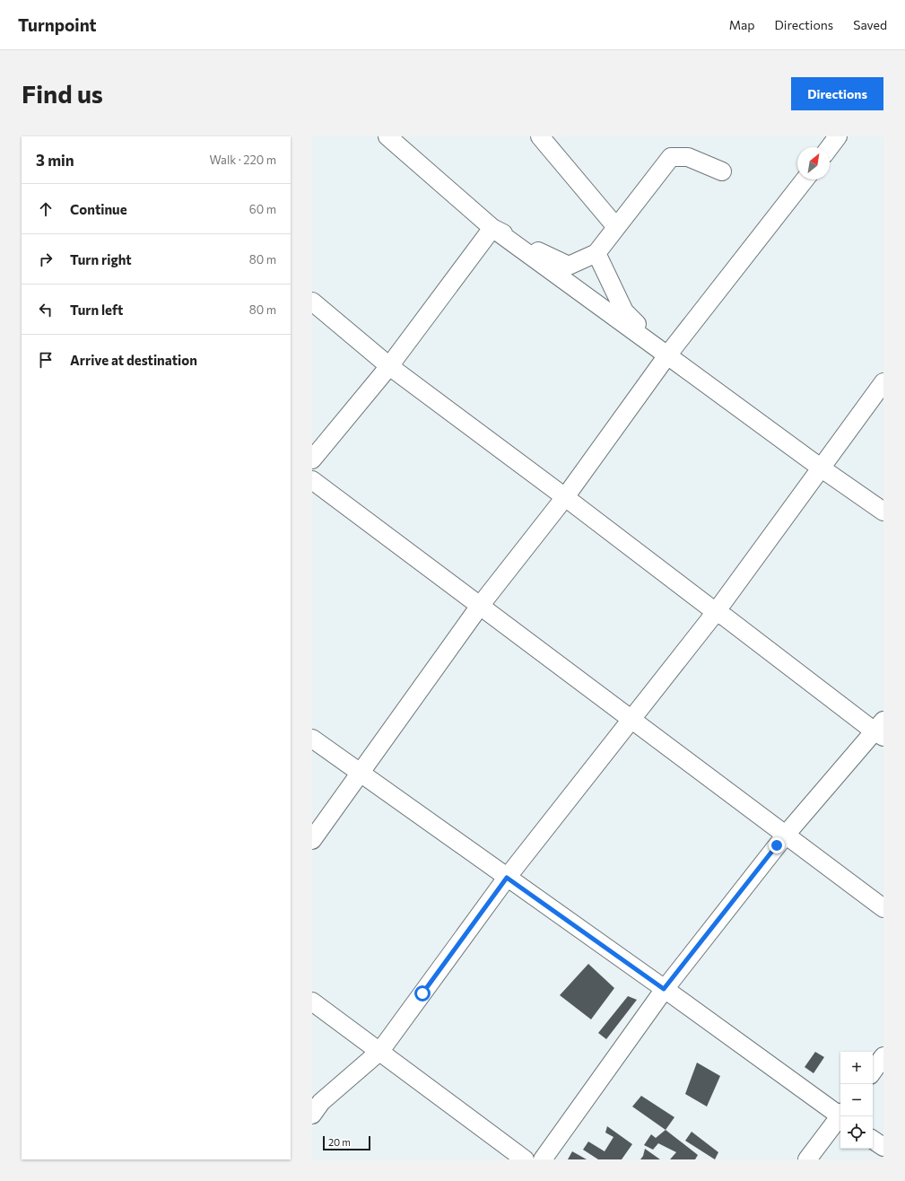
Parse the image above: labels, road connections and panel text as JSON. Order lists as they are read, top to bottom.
{
  "scale_bar": "20 m",
  "north": "top right",
  "page": {
    "header": "Turnpoint",
    "nav": ["Map", "Directions", "Saved"],
    "buttons": "Directions",
    "title": "Find us",
    "heading": ["3 min", "Walk · 220 m"],
    "list": [
      ["Continue", "60 m"],
      ["Turn right", "80 m"],
      ["Turn left", "80 m"],
      "Arrive at destination"
    ],
    "map_buttons": ["+", "−"],
    "scale": "20 m"
  }
}
